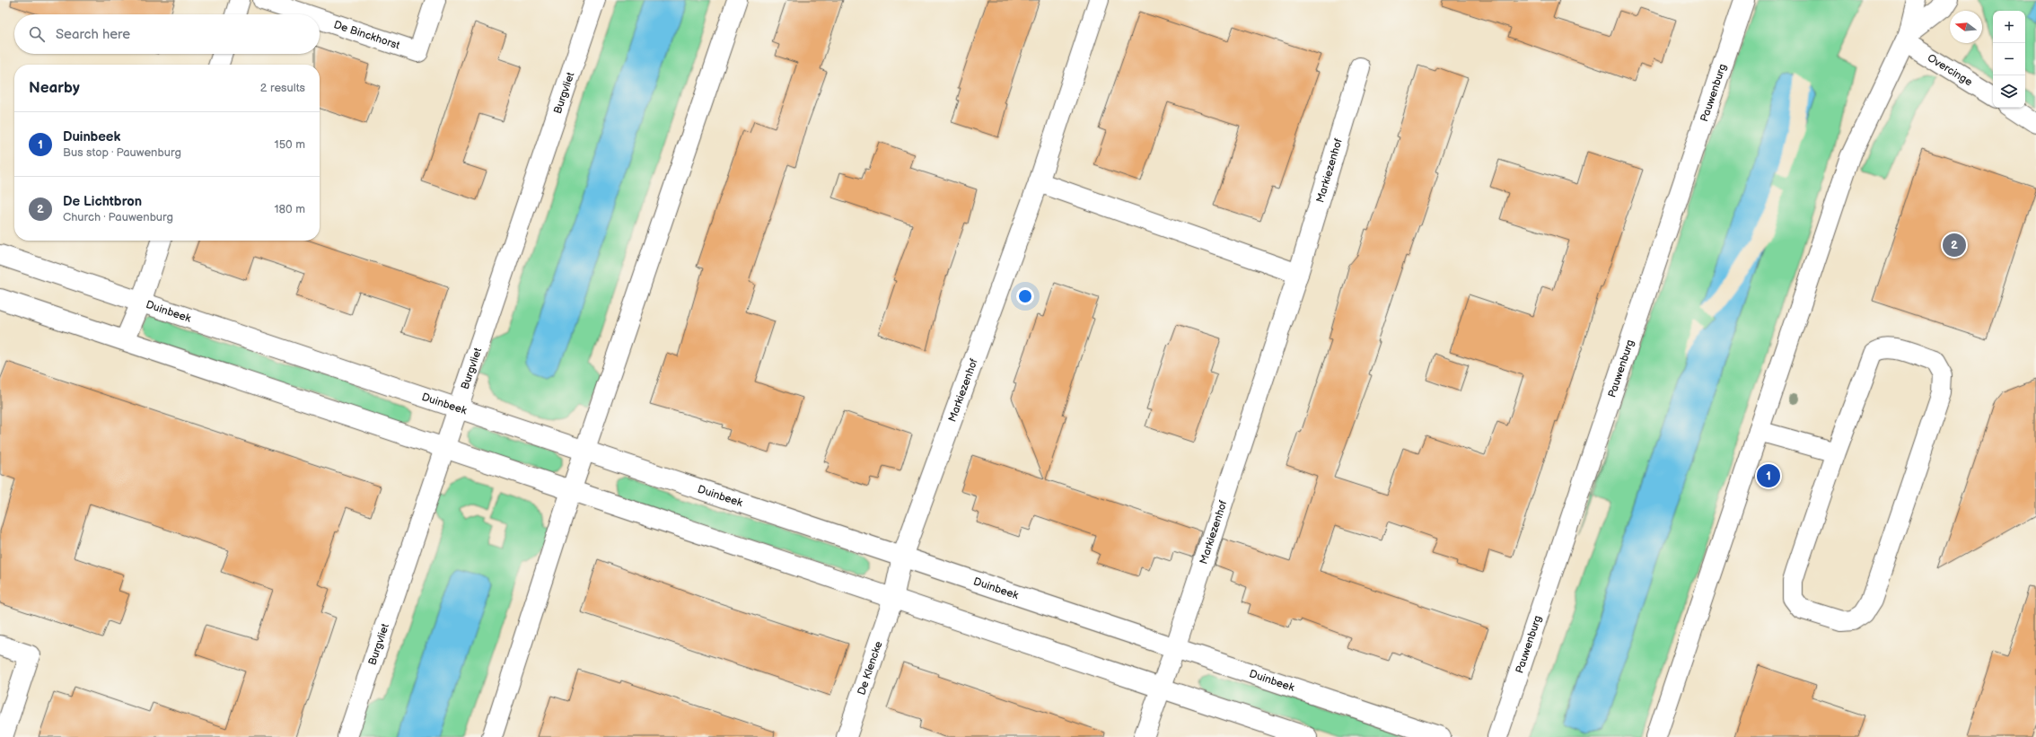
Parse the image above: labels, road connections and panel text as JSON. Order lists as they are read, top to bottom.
{
  "streets": {
    "street": [
      "De Binckhorst",
      "Overcinge",
      "Burgvliet",
      "Pauwenburg",
      "Markiezenhof",
      "Duinbeek",
      "De Klencke"
    ]
  },
  "crossings": [
    ["Burgvliet", "Duinbeek"],
    ["Markiezenhof", "Duinbeek"],
    ["Markiezenhof", "De Klencke"]
  ],
  "north": "left",
  "page": {
    "map_buttons": ["+", "−"],
    "search": "Search here",
    "heading": ["Nearby", "2 results"],
    "list": [
      {
        "mark": "1",
        "name": "Duinbeek",
        "note": "Bus stop · Pauwenburg",
        "value": "150 m"
      },
      {
        "mark": "2",
        "name": "De Lichtbron",
        "note": "Church · Pauwenburg",
        "value": "180 m"
      }
    ],
    "pins": ["2", "1"]
  }
}
